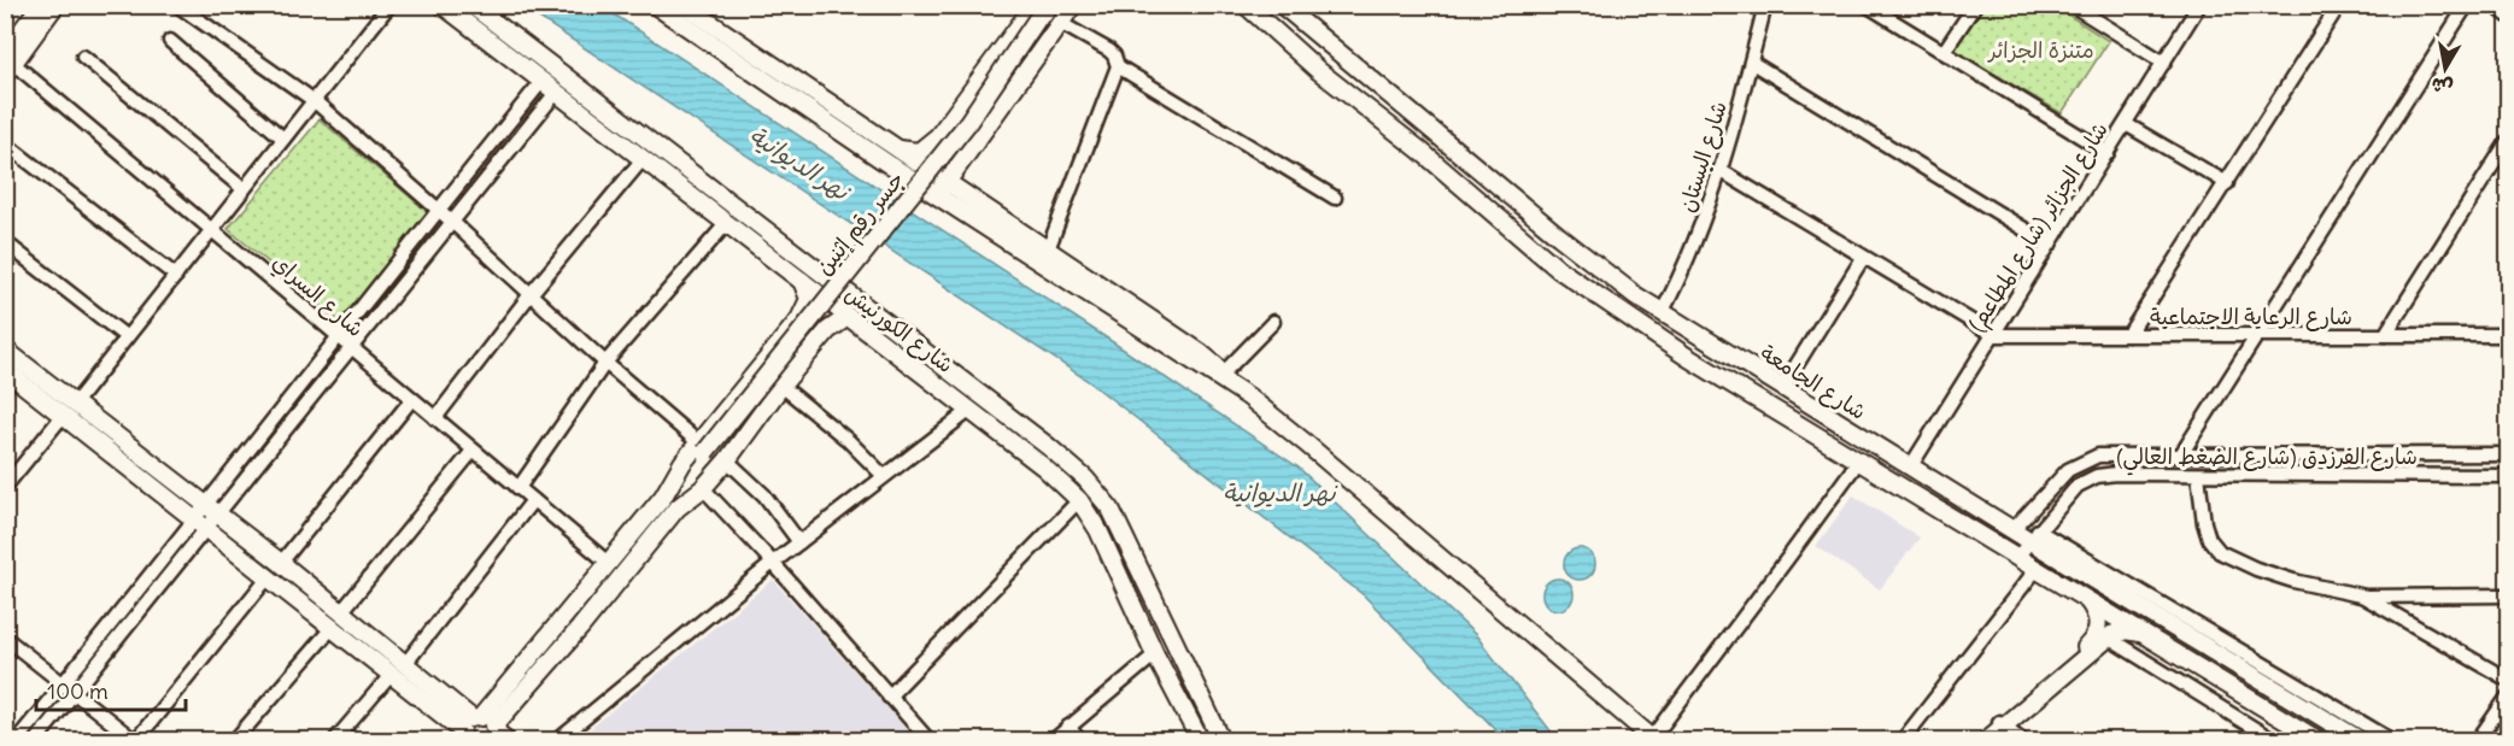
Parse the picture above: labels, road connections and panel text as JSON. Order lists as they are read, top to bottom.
{
  "streets": {
    "main road": ["جسر رقم إثنين", "شارع الكورنيش", "شارع الجامعة"],
    "street": [
      "شارع البستان",
      "شارع الجزائر (شارع المطاعم)",
      "شارع السراي",
      "شارع الرعاية الاجتماعية",
      "شارع الفرزدق (شارع الضغط العالي)"
    ]
  },
  "crossings": [
    ["شارع البستان", "شارع الجامعة"],
    ["شارع الجزائر (شارع المطاعم)", "شارع الرعاية الاجتماعية"],
    ["شارع الجزائر (شارع المطاعم)", "شارع الجامعة"],
    ["شارع الجامعة", "شارع الفرزدق (شارع الضغط العالي)"]
  ],
  "water": ["نهر الديوانية"],
  "parks": ["متنزة الجزائر"],
  "scale_bar": "100 m",
  "north": "bottom"
}
